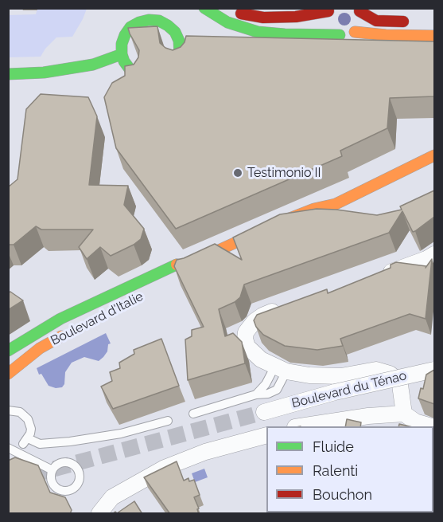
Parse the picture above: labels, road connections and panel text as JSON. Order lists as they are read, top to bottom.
{
  "streets": {
    "street": ["Boulevard d'Italie", "Boulevard du Ténao"]
  },
  "places": ["Testimonio II"],
  "legend": ["Fluide", "Ralenti", "Bouchon"]
}
